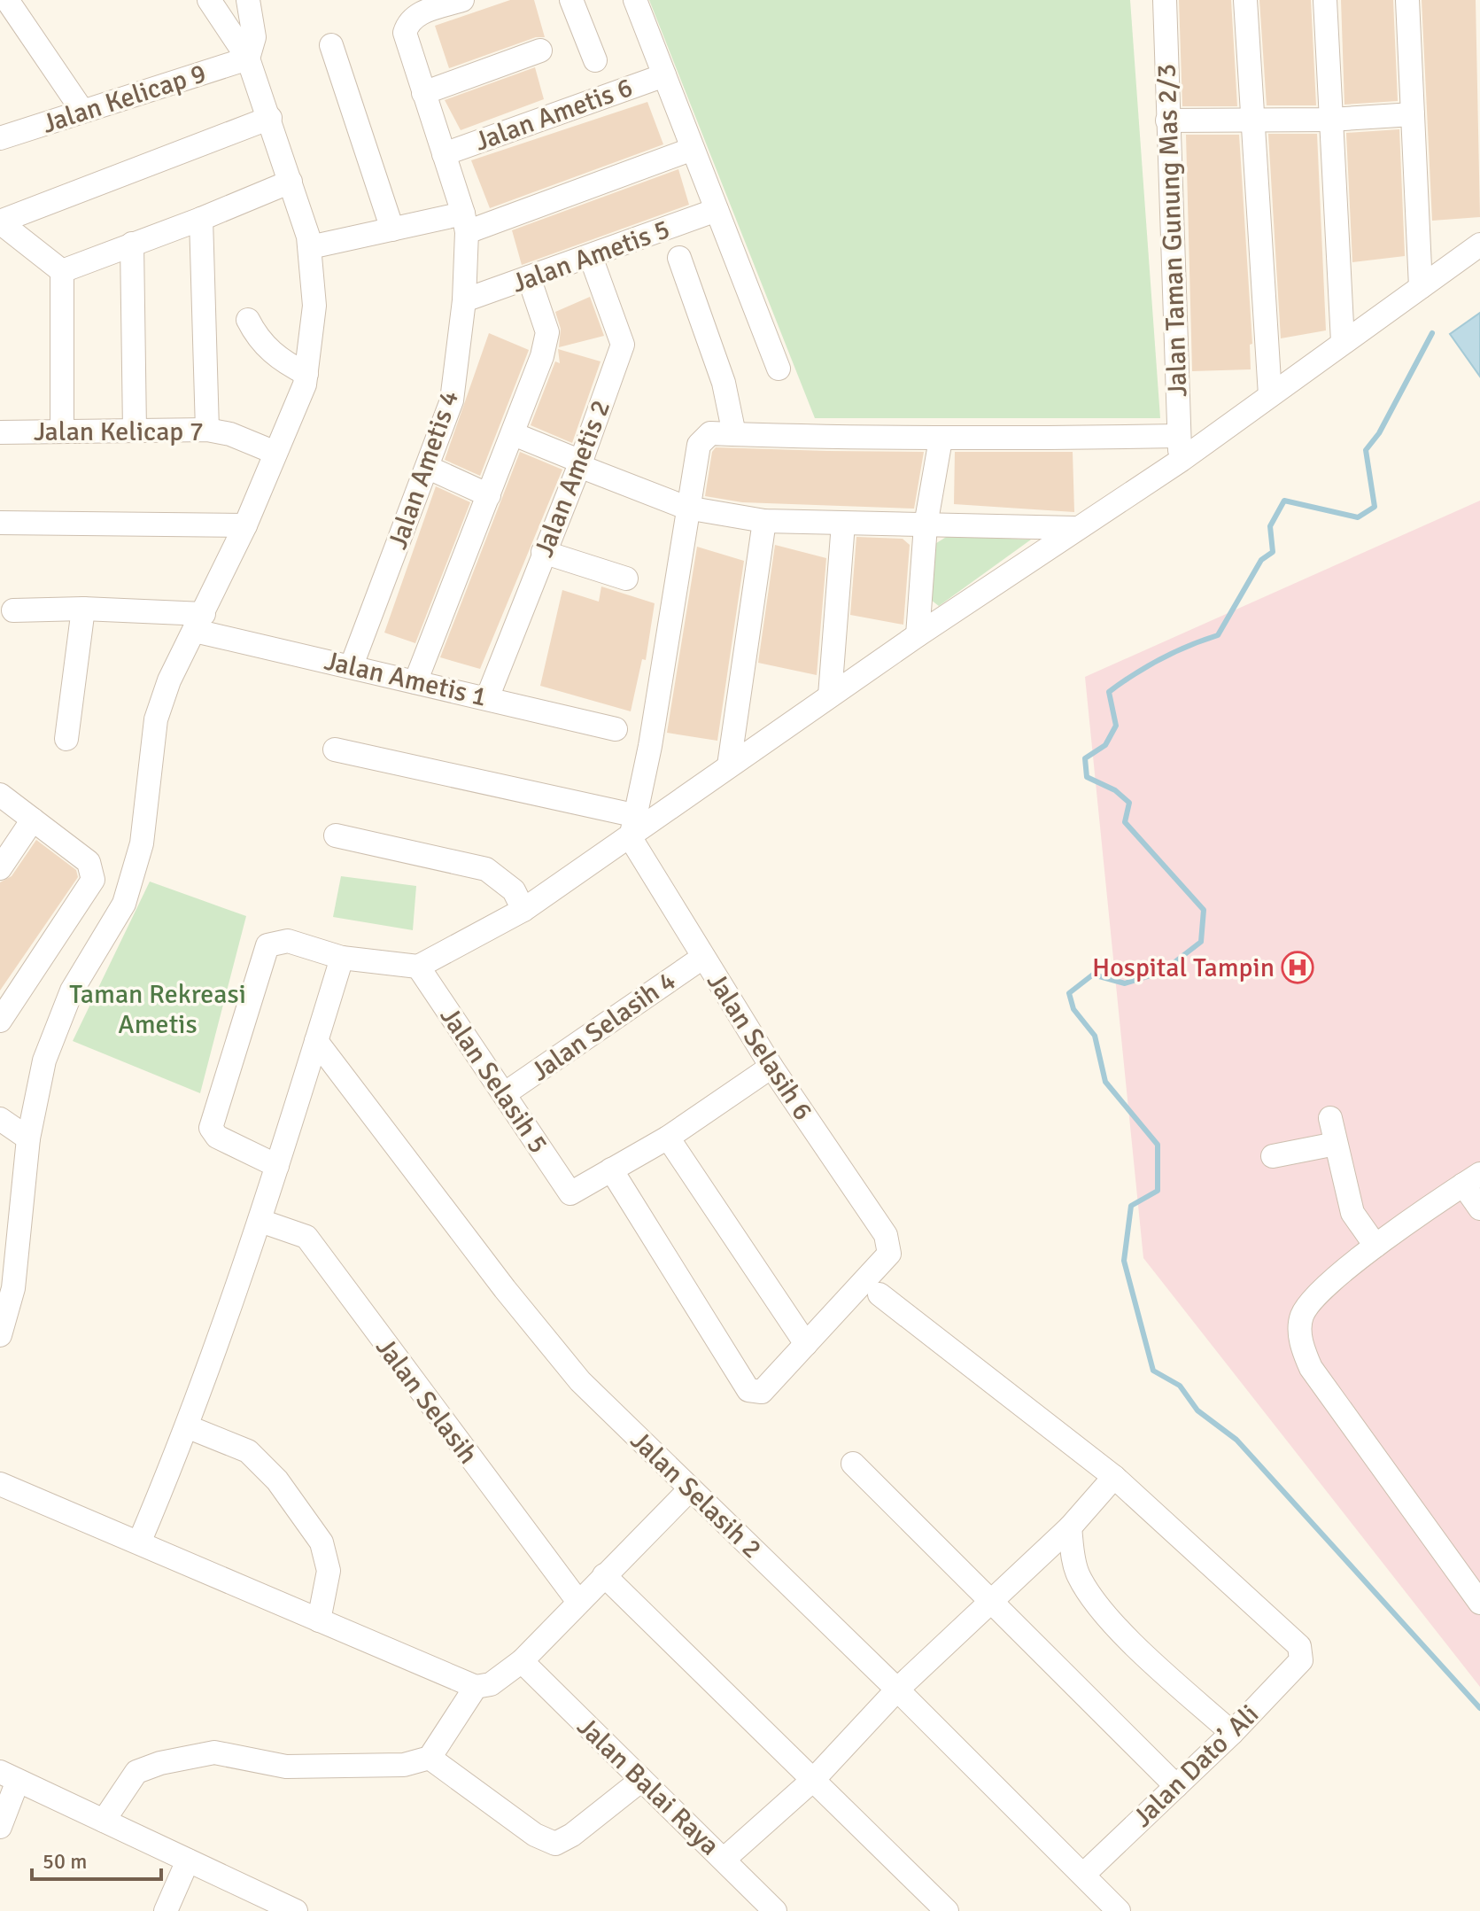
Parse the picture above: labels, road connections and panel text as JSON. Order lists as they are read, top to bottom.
{
  "streets": {
    "street": [
      "Jalan Kelicap 9",
      "Jalan Ametis 6",
      "Jalan Taman Gunung Mas 2/3",
      "Jalan Ametis 5",
      "Jalan Kelicap 7",
      "Jalan Ametis 4",
      "Jalan Ametis 2",
      "Jalan Ametis 1",
      "Jalan Selasih 4",
      "Jalan Selasih 6",
      "Jalan Selasih 5",
      "Jalan Selasih",
      "Jalan Selasih 2",
      "Jalan Dato’ Ali",
      "Jalan Balai Raya"
    ]
  },
  "crossings": [
    ["Jalan Ametis 6", "Jalan Ametis 4"],
    ["Jalan Ametis 5", "Jalan Ametis 4"],
    ["Jalan Ametis 5", "Jalan Ametis 2"],
    ["Jalan Ametis 4", "Jalan Ametis 1"],
    ["Jalan Ametis 2", "Jalan Ametis 1"],
    ["Jalan Selasih 4", "Jalan Selasih 6"],
    ["Jalan Selasih 4", "Jalan Selasih 5"],
    ["Jalan Selasih 2", "Jalan Dato’ Ali"]
  ],
  "parks": ["Taman Rekreasi Ametis"],
  "places": {
    "hospital": ["Hospital Tampin"]
  },
  "scale_bar": "50 m"
}
